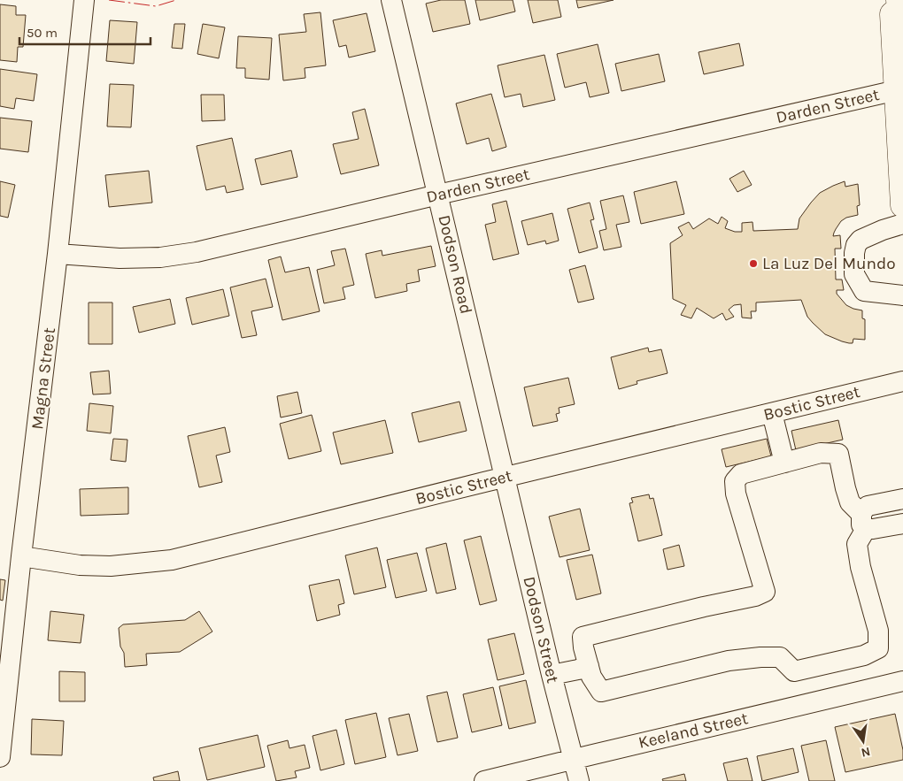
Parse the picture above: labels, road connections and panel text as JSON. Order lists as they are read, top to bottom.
{
  "streets": {
    "street": [
      "Darden Street",
      "Dodson Road",
      "Magna Street",
      "Bostic Street",
      "Dodson Street",
      "Keeland Street"
    ]
  },
  "crossings": [
    ["Darden Street", "Dodson Road"],
    ["Darden Street", "Magna Street"],
    ["Dodson Road", "Bostic Street"],
    ["Dodson Road", "Dodson Street"],
    ["Magna Street", "Bostic Street"],
    ["Bostic Street", "Dodson Street"],
    ["Dodson Street", "Keeland Street"]
  ],
  "places": ["La Luz Del Mundo"],
  "scale_bar": "50 m",
  "north": "bottom"
}
